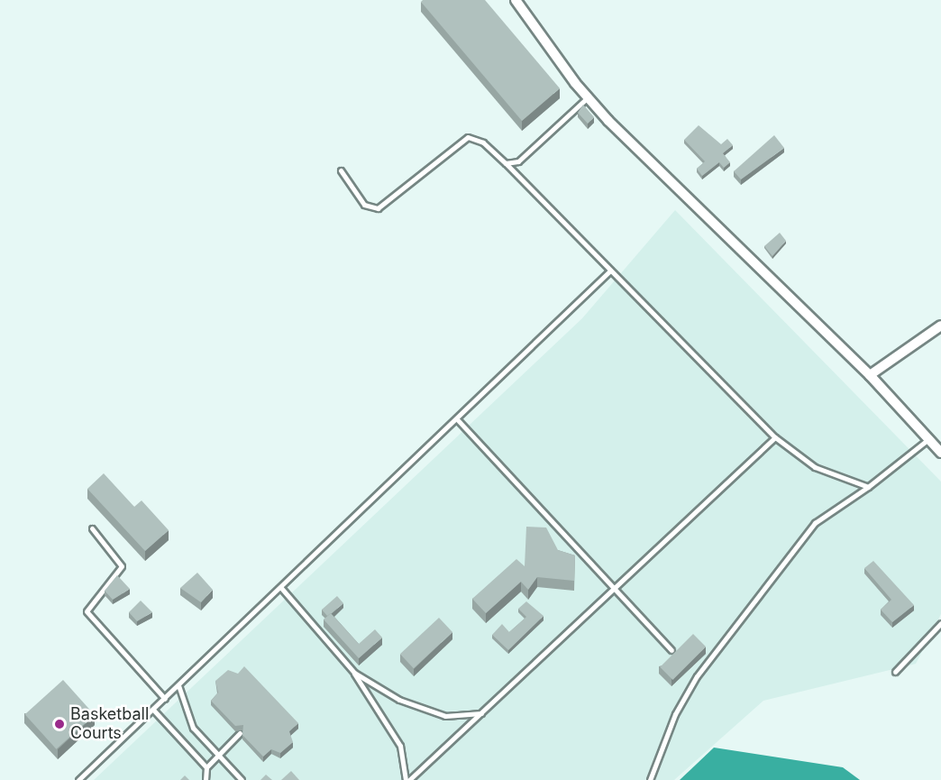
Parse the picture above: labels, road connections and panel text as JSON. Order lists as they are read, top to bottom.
{
  "places": ["Basketball Courts"]
}
